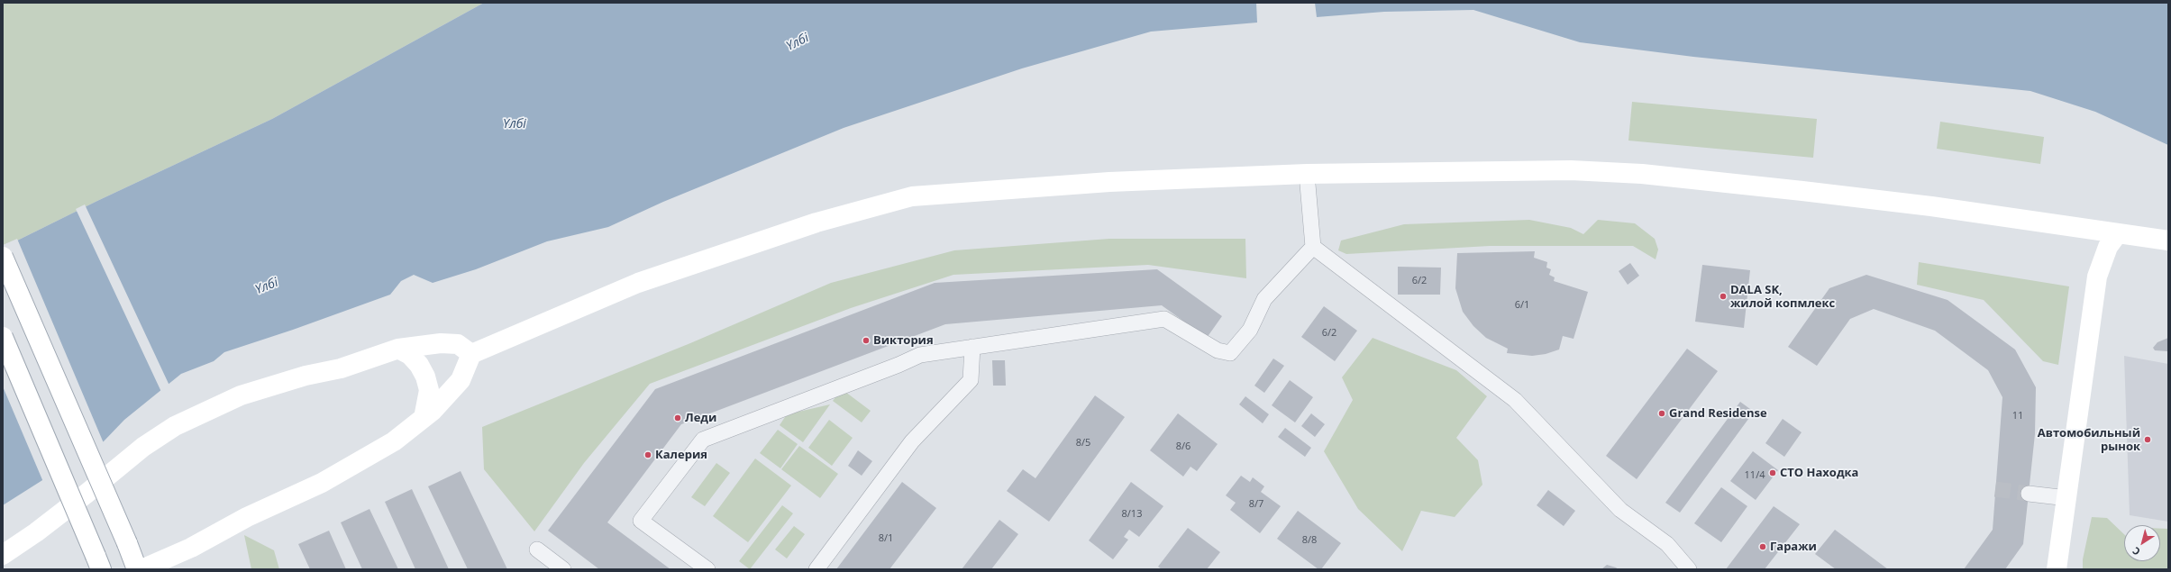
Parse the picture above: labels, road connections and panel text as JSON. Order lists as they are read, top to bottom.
{
  "water": ["Үлбі"],
  "places": [
    "DALA SK, жилой копмлекс",
    "Виктория",
    "Grand Residense",
    "Леди",
    "Автомобильный рынок",
    "Калерия",
    "СТО Находка",
    "Гаражи"
  ],
  "house_numbers": [
    "6/2",
    "6/1",
    "6/2",
    "11",
    "8/5",
    "8/6",
    "11/4",
    "8/7",
    "8/13",
    "8/1",
    "8/8"
  ],
  "north": "bottom left"
}
